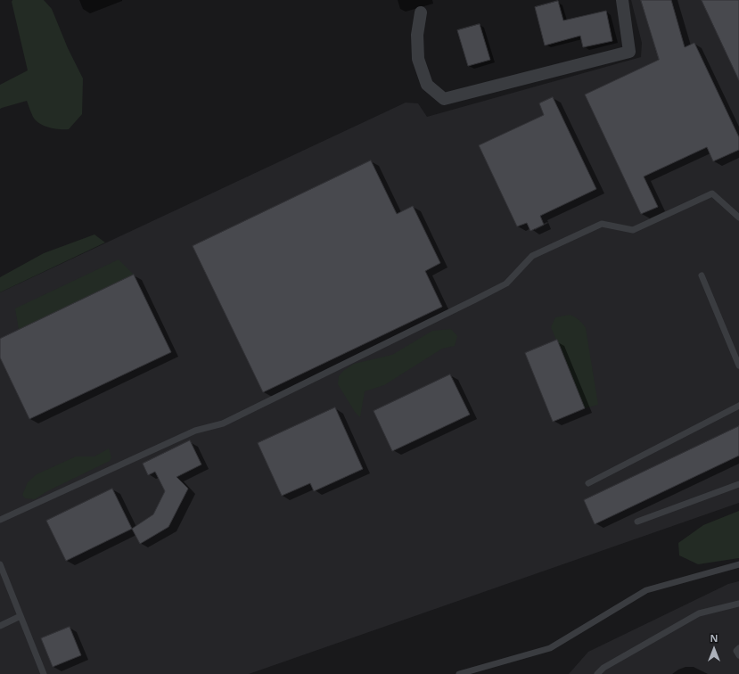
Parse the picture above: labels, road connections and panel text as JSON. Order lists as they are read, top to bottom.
{
  "north": "top"
}
